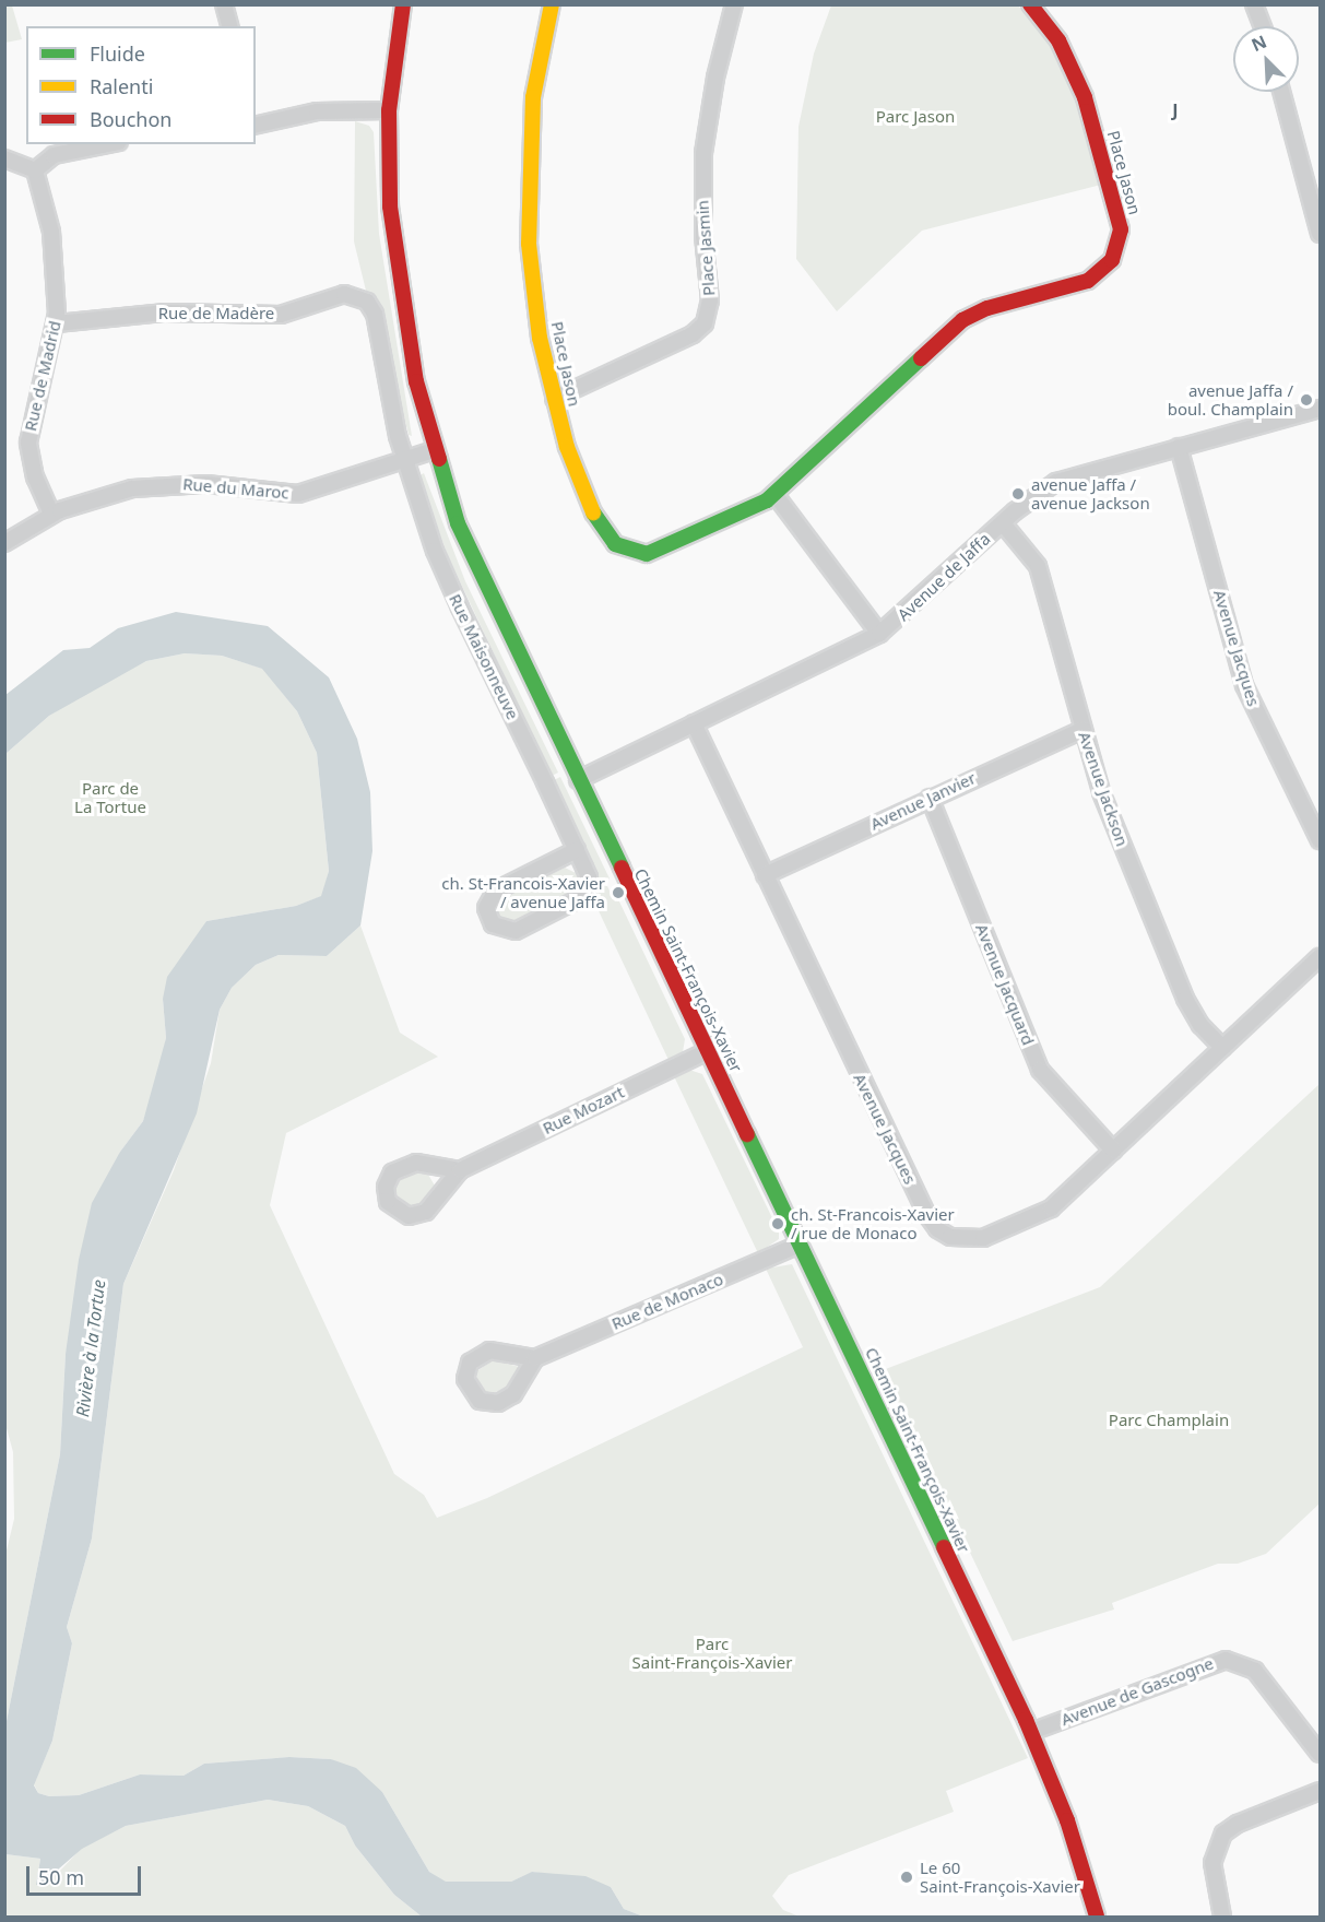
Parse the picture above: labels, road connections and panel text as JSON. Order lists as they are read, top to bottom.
{
  "streets": {
    "street": [
      "Place Jason",
      "Place Jasmin",
      "Rue de Madère",
      "Rue de Madrid",
      "Rue du Maroc",
      "Avenue de Jaffa",
      "Avenue Jacques",
      "Rue Maisonneuve",
      "Avenue Jackson",
      "Avenue Janvier",
      "Chemin Saint-François-Xavier",
      "Avenue Jacquard",
      "Rue Mozart",
      "Rue de Monaco",
      "Avenue de Gascogne"
    ]
  },
  "crossings": [
    ["Place Jason", "Place Jasmin"],
    ["Rue de Madère", "Rue de Madrid"],
    ["Rue de Madère", "Rue du Maroc"],
    ["Rue de Madère", "Rue Maisonneuve"],
    ["Rue de Madrid", "Rue du Maroc"],
    ["Rue du Maroc", "Rue Maisonneuve"],
    ["Rue du Maroc", "Chemin Saint-François-Xavier"],
    ["Avenue de Jaffa", "Avenue Jacques"],
    ["Avenue de Jaffa", "Avenue Jackson"],
    ["Avenue de Jaffa", "Chemin Saint-François-Xavier"],
    ["Avenue Jacques", "Avenue Jackson"],
    ["Avenue Jacques", "Avenue Janvier"],
    ["Avenue Jacques", "Avenue Jacquard"],
    ["Avenue Jackson", "Avenue Janvier"],
    ["Avenue Janvier", "Avenue Jacquard"],
    ["Chemin Saint-François-Xavier", "Rue Mozart"],
    ["Chemin Saint-François-Xavier", "Rue de Monaco"],
    ["Chemin Saint-François-Xavier", "Avenue de Gascogne"]
  ],
  "districts": ["J"],
  "water": ["Rivière à la Tortue"],
  "parks": [
    "Parc Jason",
    "Parc de La Tortue",
    "Parc Champlain",
    "Parc Saint-François-Xavier"
  ],
  "places": [
    "avenue Jaffa / boul. Champlain",
    "avenue Jaffa / avenue Jackson",
    "ch. St-Francois-Xavier / avenue Jaffa",
    "ch. St-Francois-Xavier / rue de Monaco",
    "Le 60 Saint-François-Xavier"
  ],
  "legend": ["Fluide", "Ralenti", "Bouchon"],
  "scale_bar": "50 m",
  "north": "top left"
}
